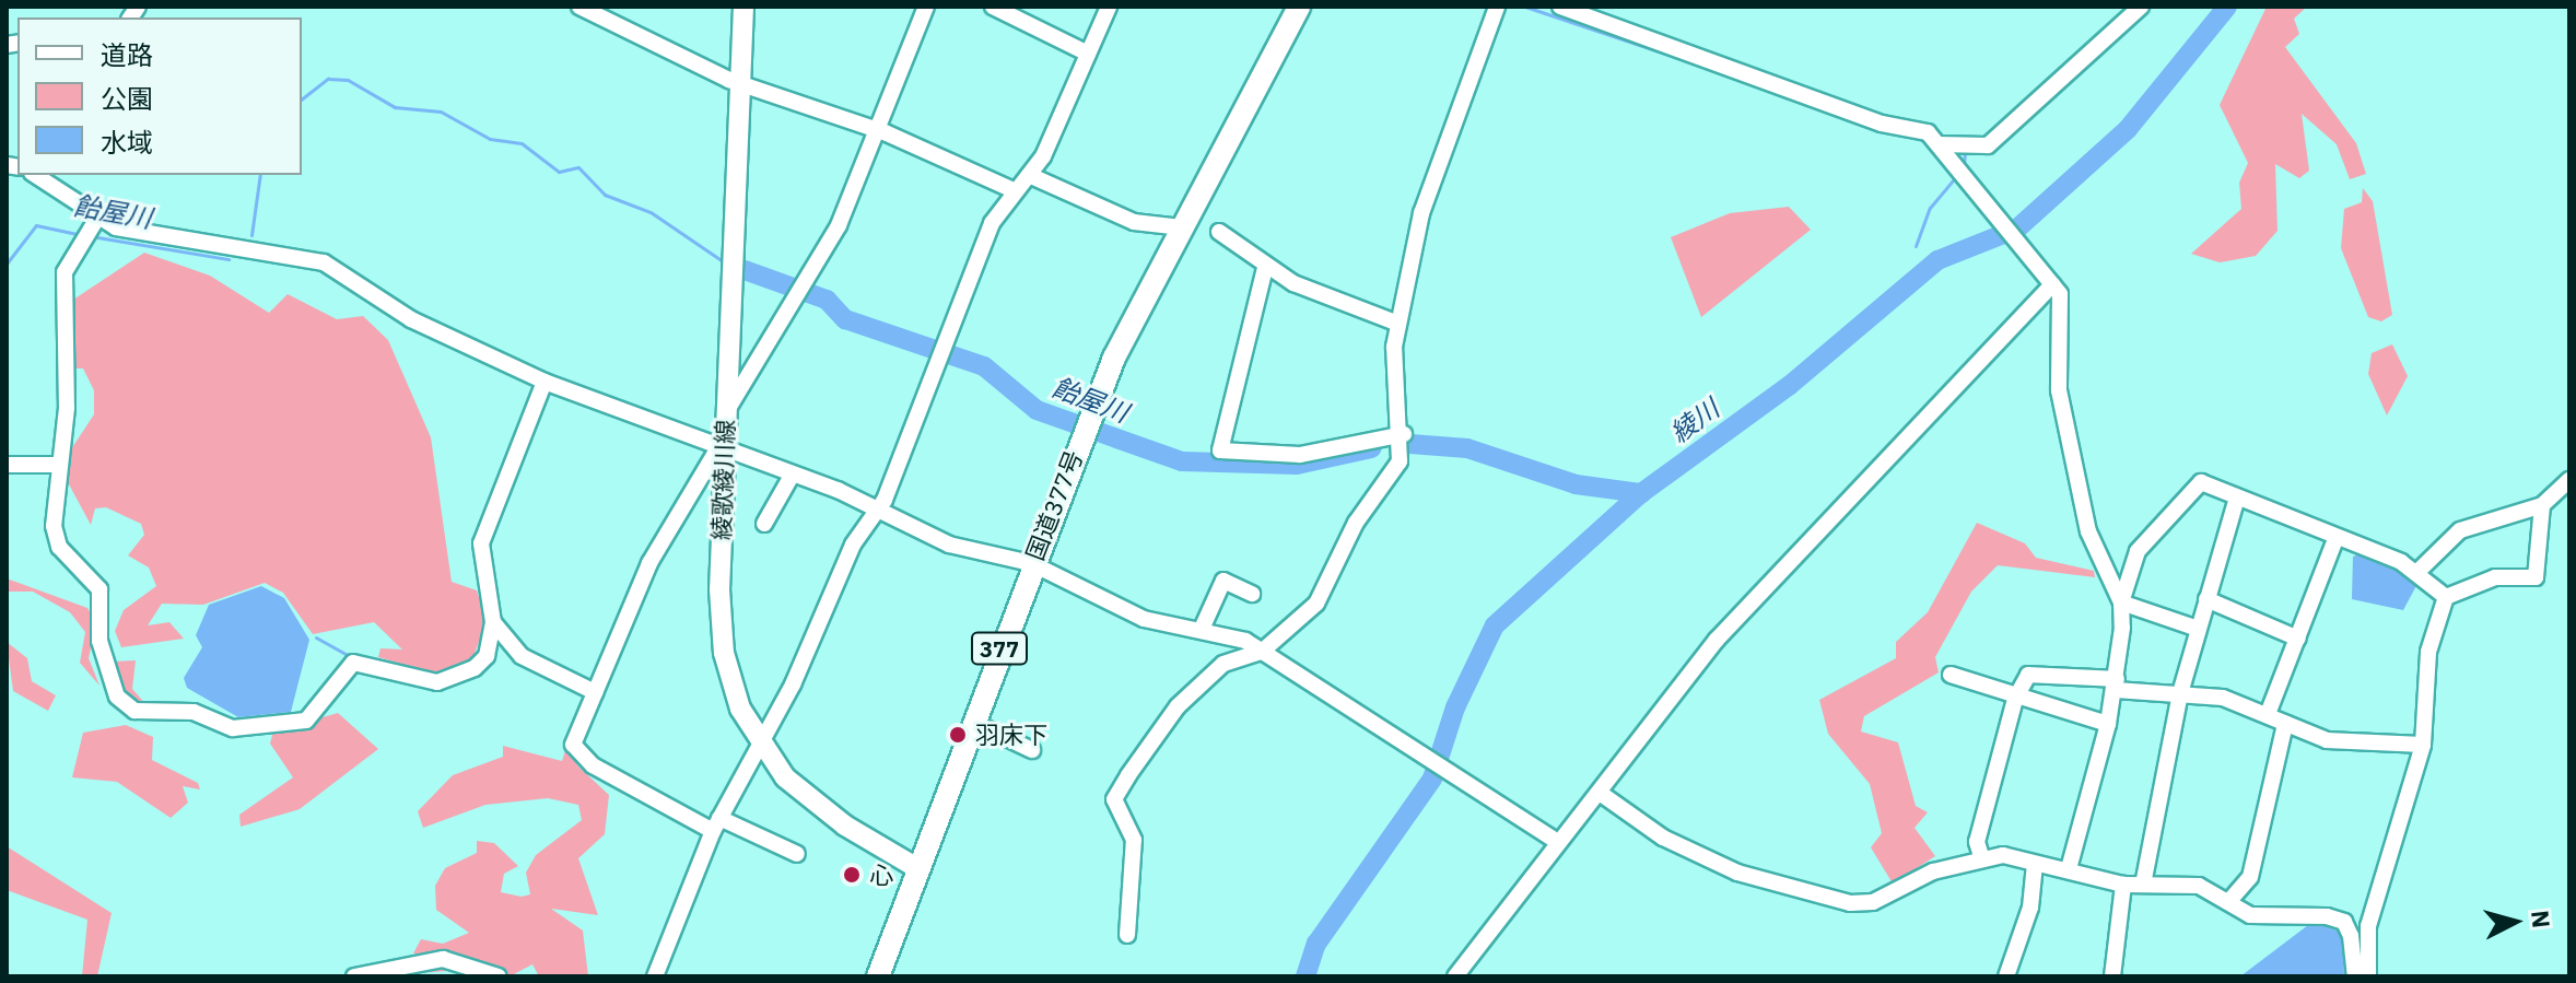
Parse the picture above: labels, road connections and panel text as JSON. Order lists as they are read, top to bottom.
{
  "streets": {
    "highway": ["国道377号", "377"],
    "main road": ["綾歌綾川線"]
  },
  "crossings": [
    ["綾歌綾川線", "国道377号"]
  ],
  "water": ["飴屋川", "綾川"],
  "places": ["羽床下", "心"],
  "legend": ["道路", "公園", "水域"],
  "north": "right"
}
